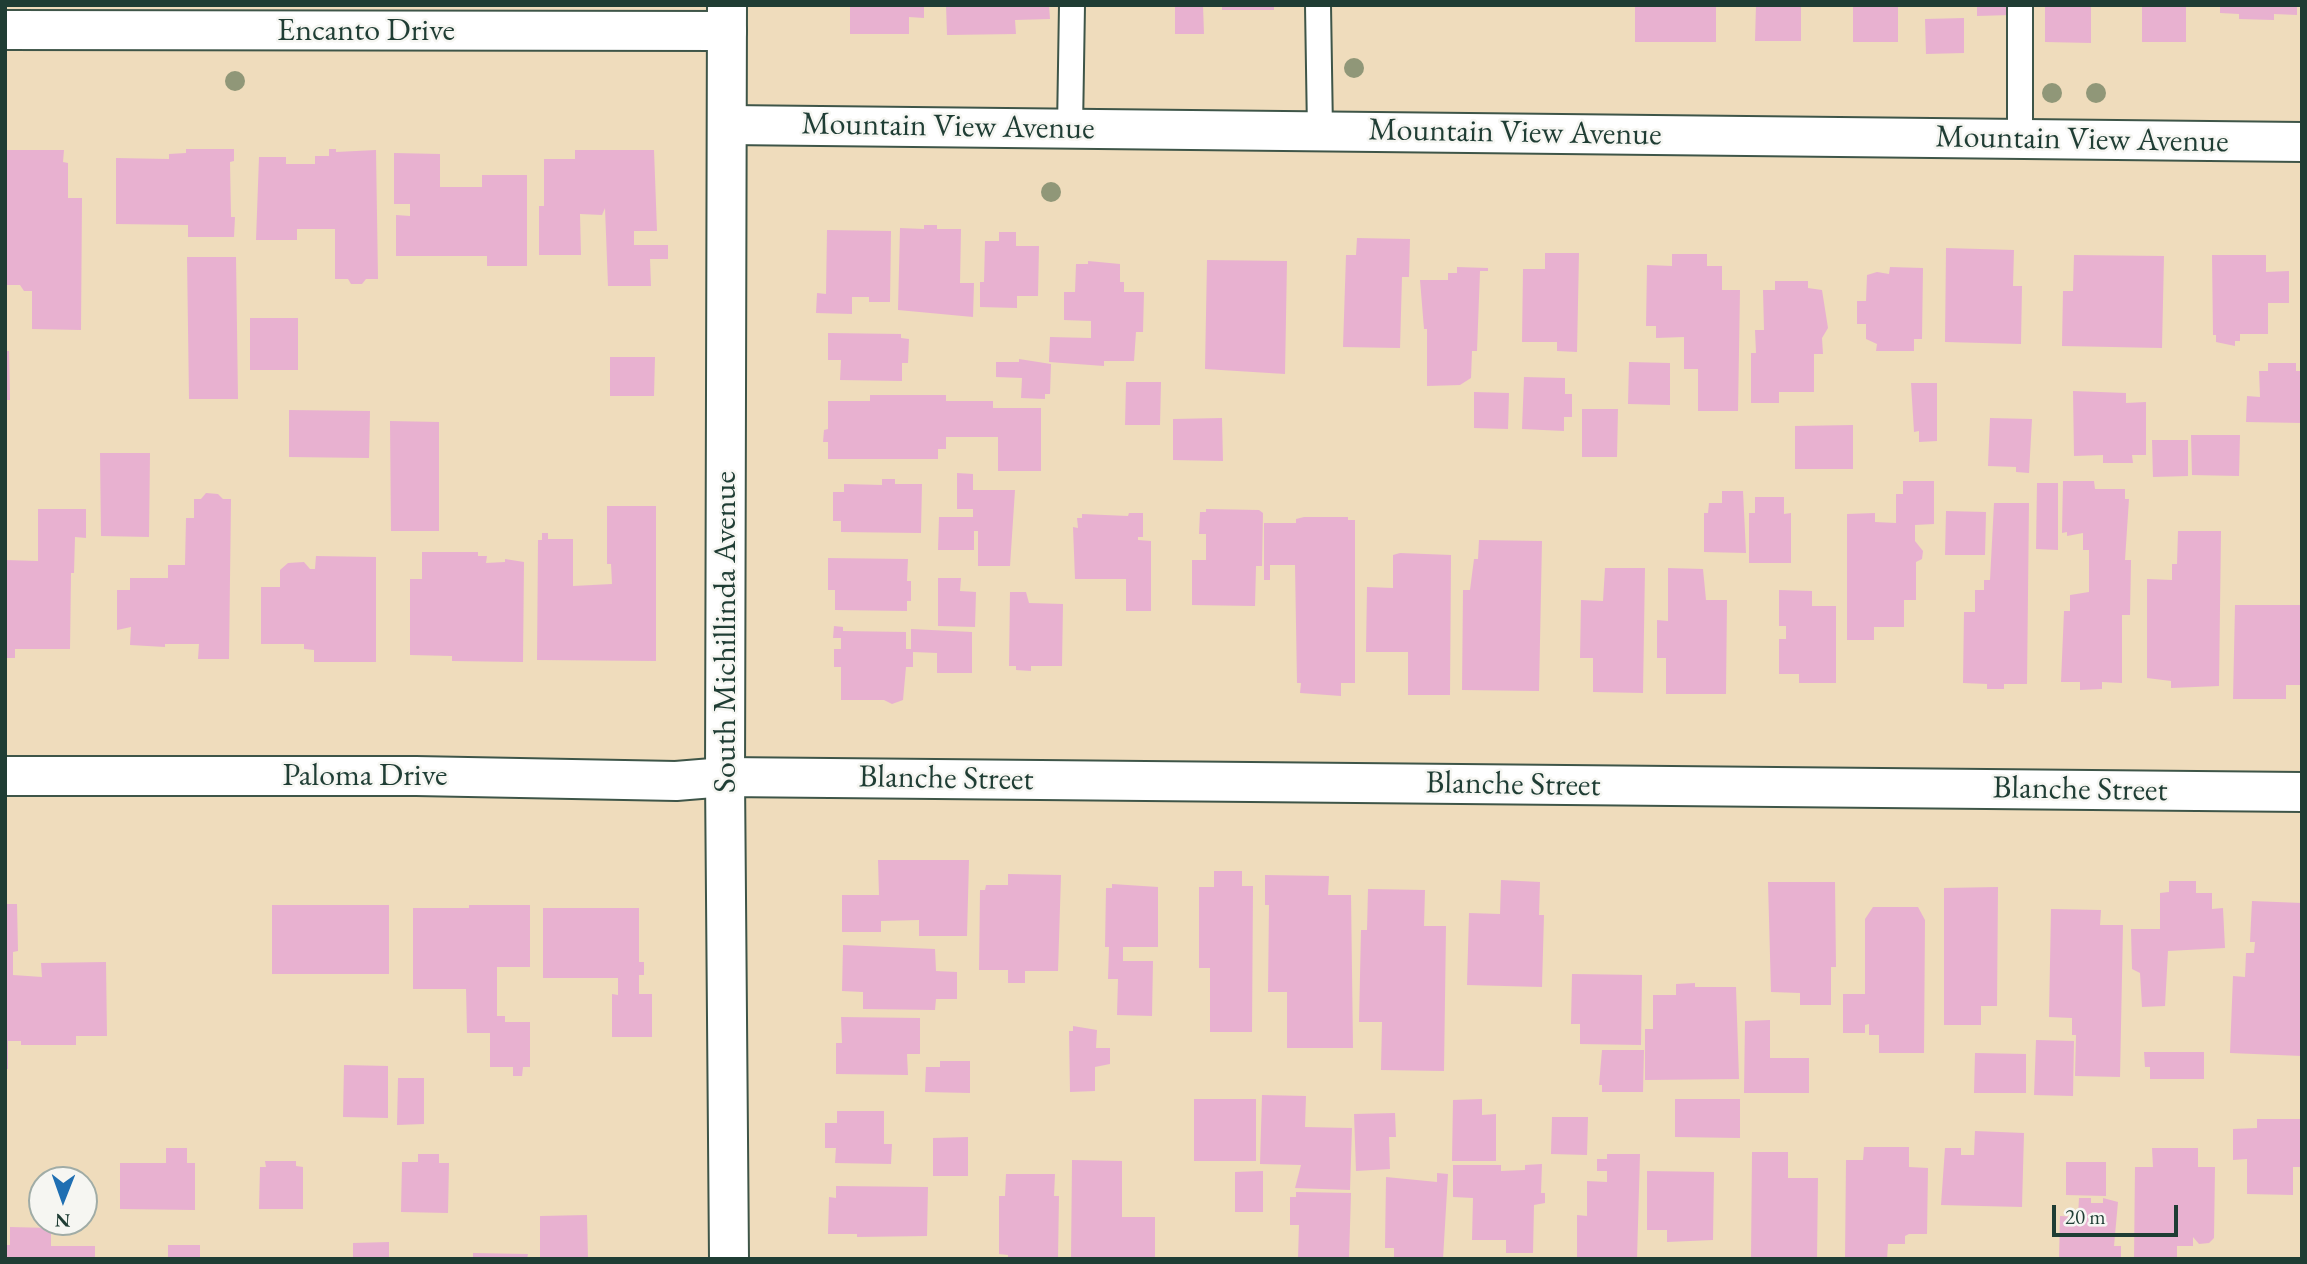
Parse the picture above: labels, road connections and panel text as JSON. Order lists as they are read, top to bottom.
{
  "streets": {
    "street": [
      "Encanto Drive",
      "Mountain View Avenue",
      "South Michillinda Avenue",
      "Paloma Drive",
      "Blanche Street"
    ]
  },
  "crossings": [
    ["Encanto Drive", "South Michillinda Avenue"],
    ["Mountain View Avenue", "South Michillinda Avenue"],
    ["South Michillinda Avenue", "Paloma Drive"],
    ["South Michillinda Avenue", "Blanche Street"],
    ["Paloma Drive", "Blanche Street"]
  ],
  "scale_bar": "20 m",
  "north": "bottom"
}
